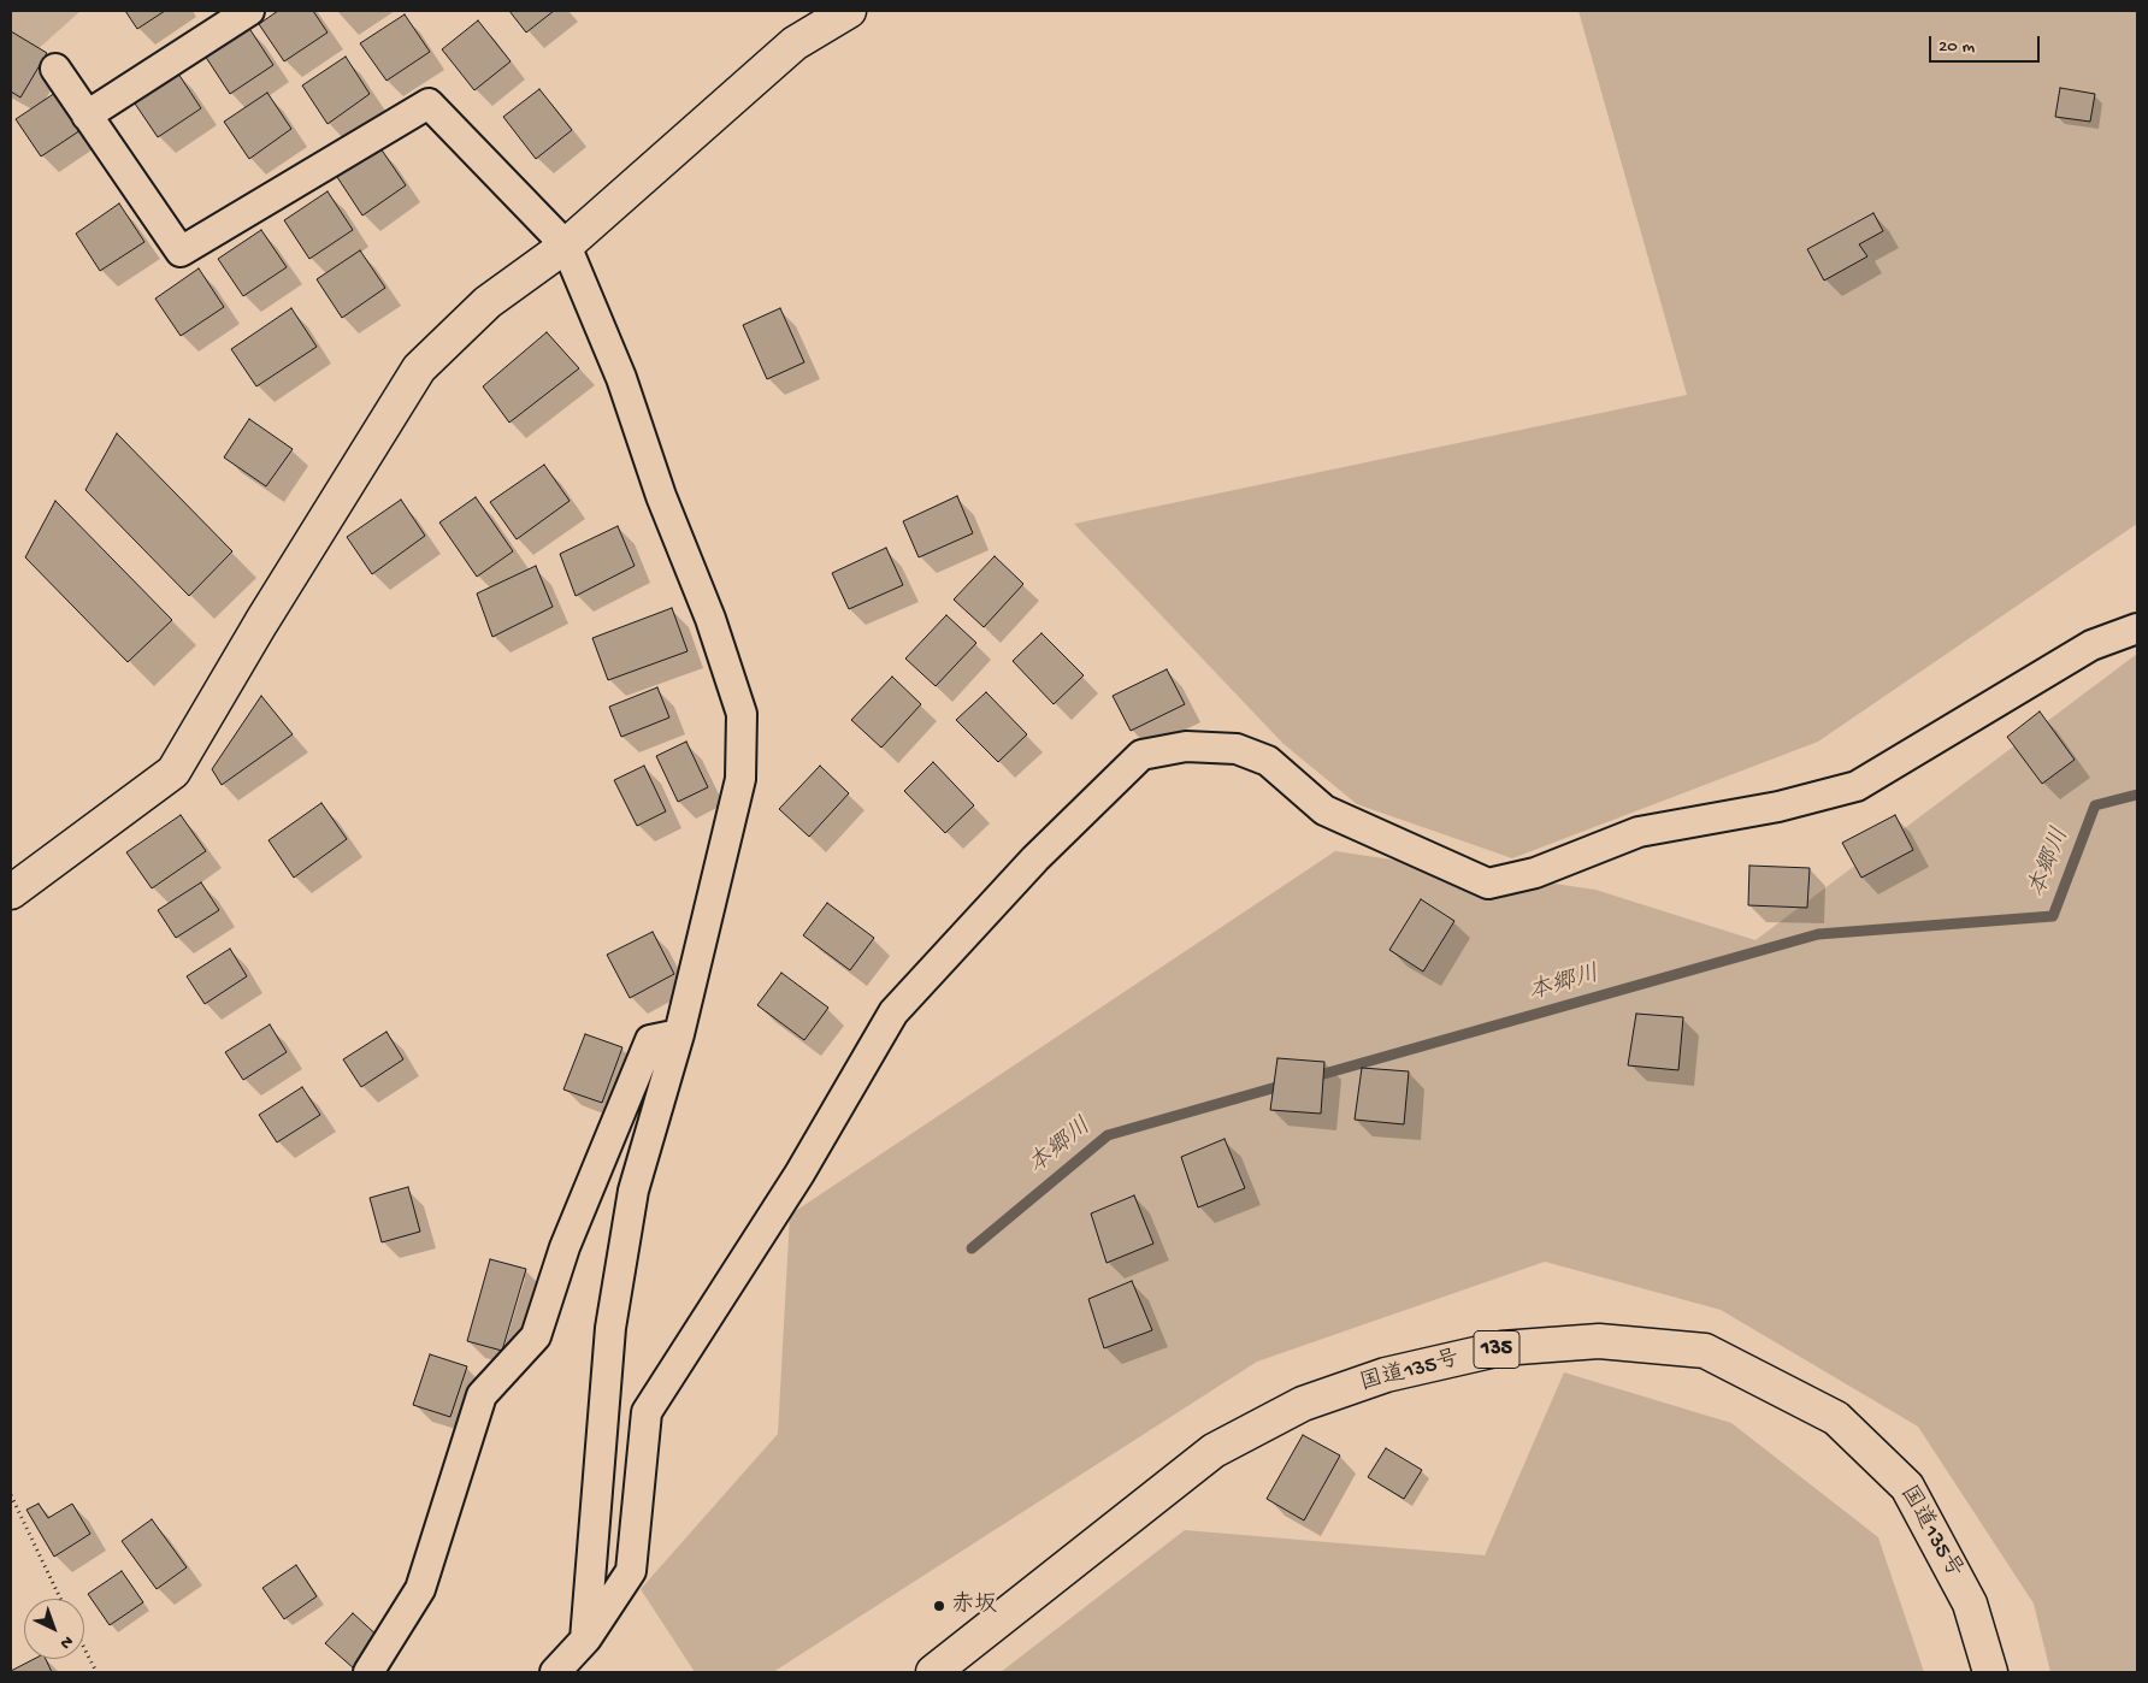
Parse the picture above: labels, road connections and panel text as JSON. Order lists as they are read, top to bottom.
{
  "streets": {
    "main road": ["135", "国道135号"]
  },
  "water": ["本郷川"],
  "places": ["赤坂"],
  "scale_bar": "20 m",
  "north": "bottom right"
}
